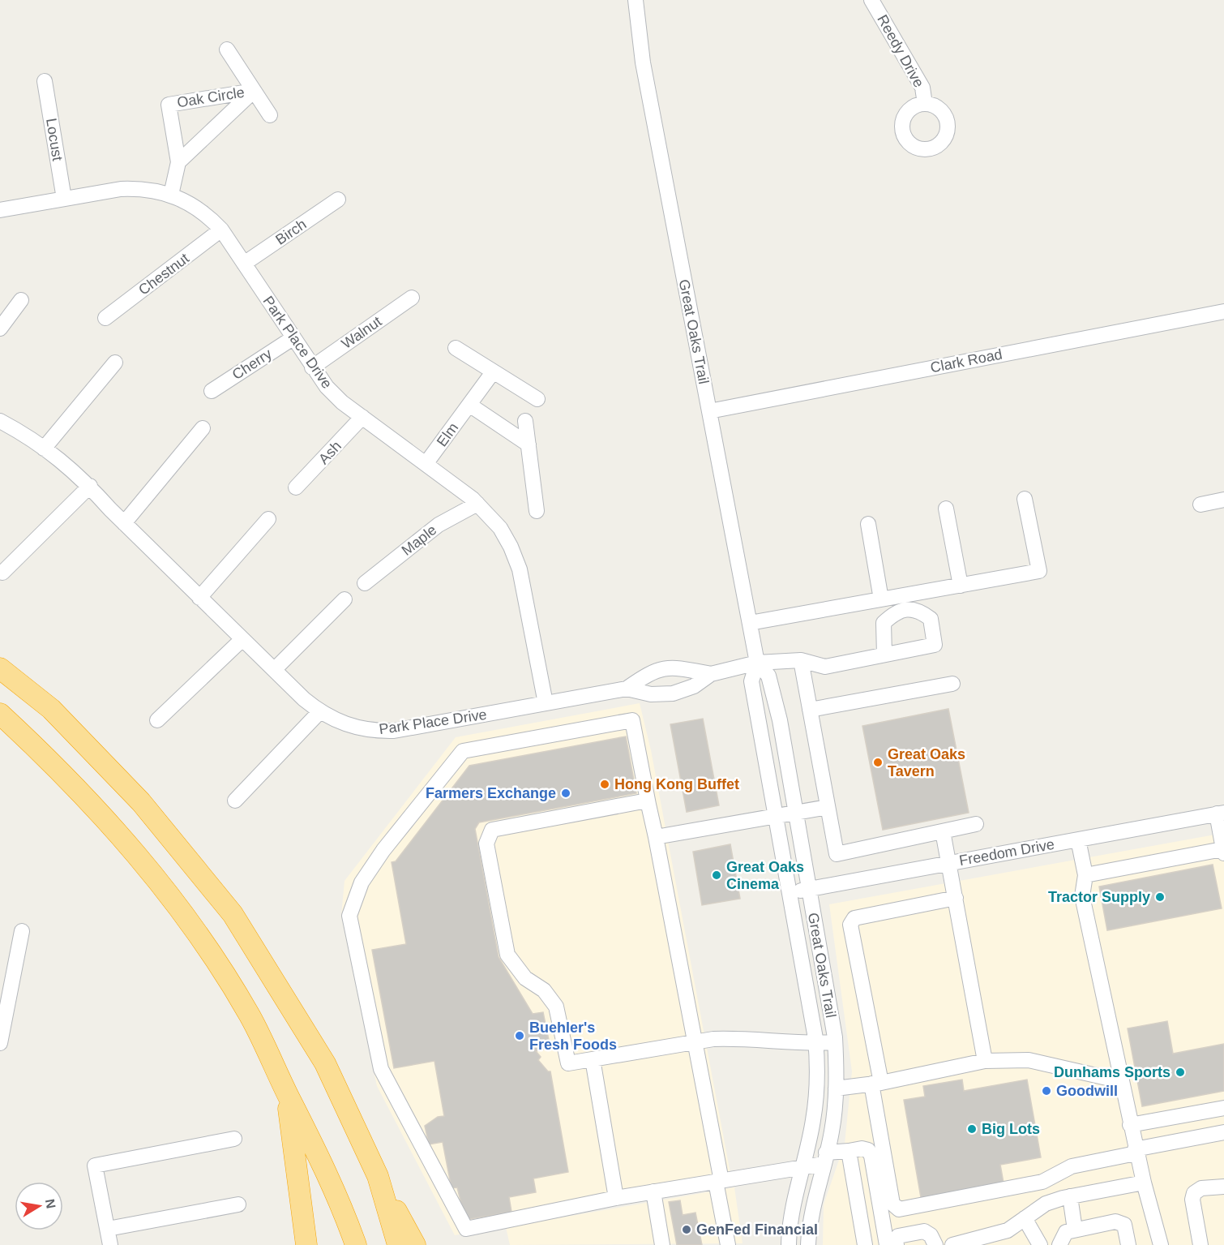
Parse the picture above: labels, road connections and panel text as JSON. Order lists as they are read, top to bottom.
{
  "streets": {
    "street": [
      "Reedy Drive",
      "Oak Circle",
      "Locust",
      "Birch",
      "Chestnut",
      "Great Oaks Trail",
      "Walnut",
      "Park Place Drive",
      "Clark Road",
      "Cherry",
      "Elm",
      "Ash",
      "Maple",
      "Freedom Drive"
    ]
  },
  "crossings": [
    ["Oak Circle", "Park Place Drive"],
    ["Locust", "Park Place Drive"],
    ["Birch", "Park Place Drive"],
    ["Chestnut", "Park Place Drive"],
    ["Great Oaks Trail", "Park Place Drive"],
    ["Great Oaks Trail", "Clark Road"],
    ["Great Oaks Trail", "Freedom Drive"],
    ["Walnut", "Park Place Drive"],
    ["Park Place Drive", "Cherry"],
    ["Park Place Drive", "Elm"],
    ["Park Place Drive", "Ash"],
    ["Park Place Drive", "Maple"]
  ],
  "places": [
    "Great Oaks Tavern",
    "Hong Kong Buffet",
    "Farmers Exchange",
    "Great Oaks Cinema",
    "Tractor Supply",
    "Buehler's Fresh Foods",
    "Dunhams Sports",
    "Goodwill",
    "Big Lots",
    "GenFed Financial"
  ],
  "north": "right"
}
